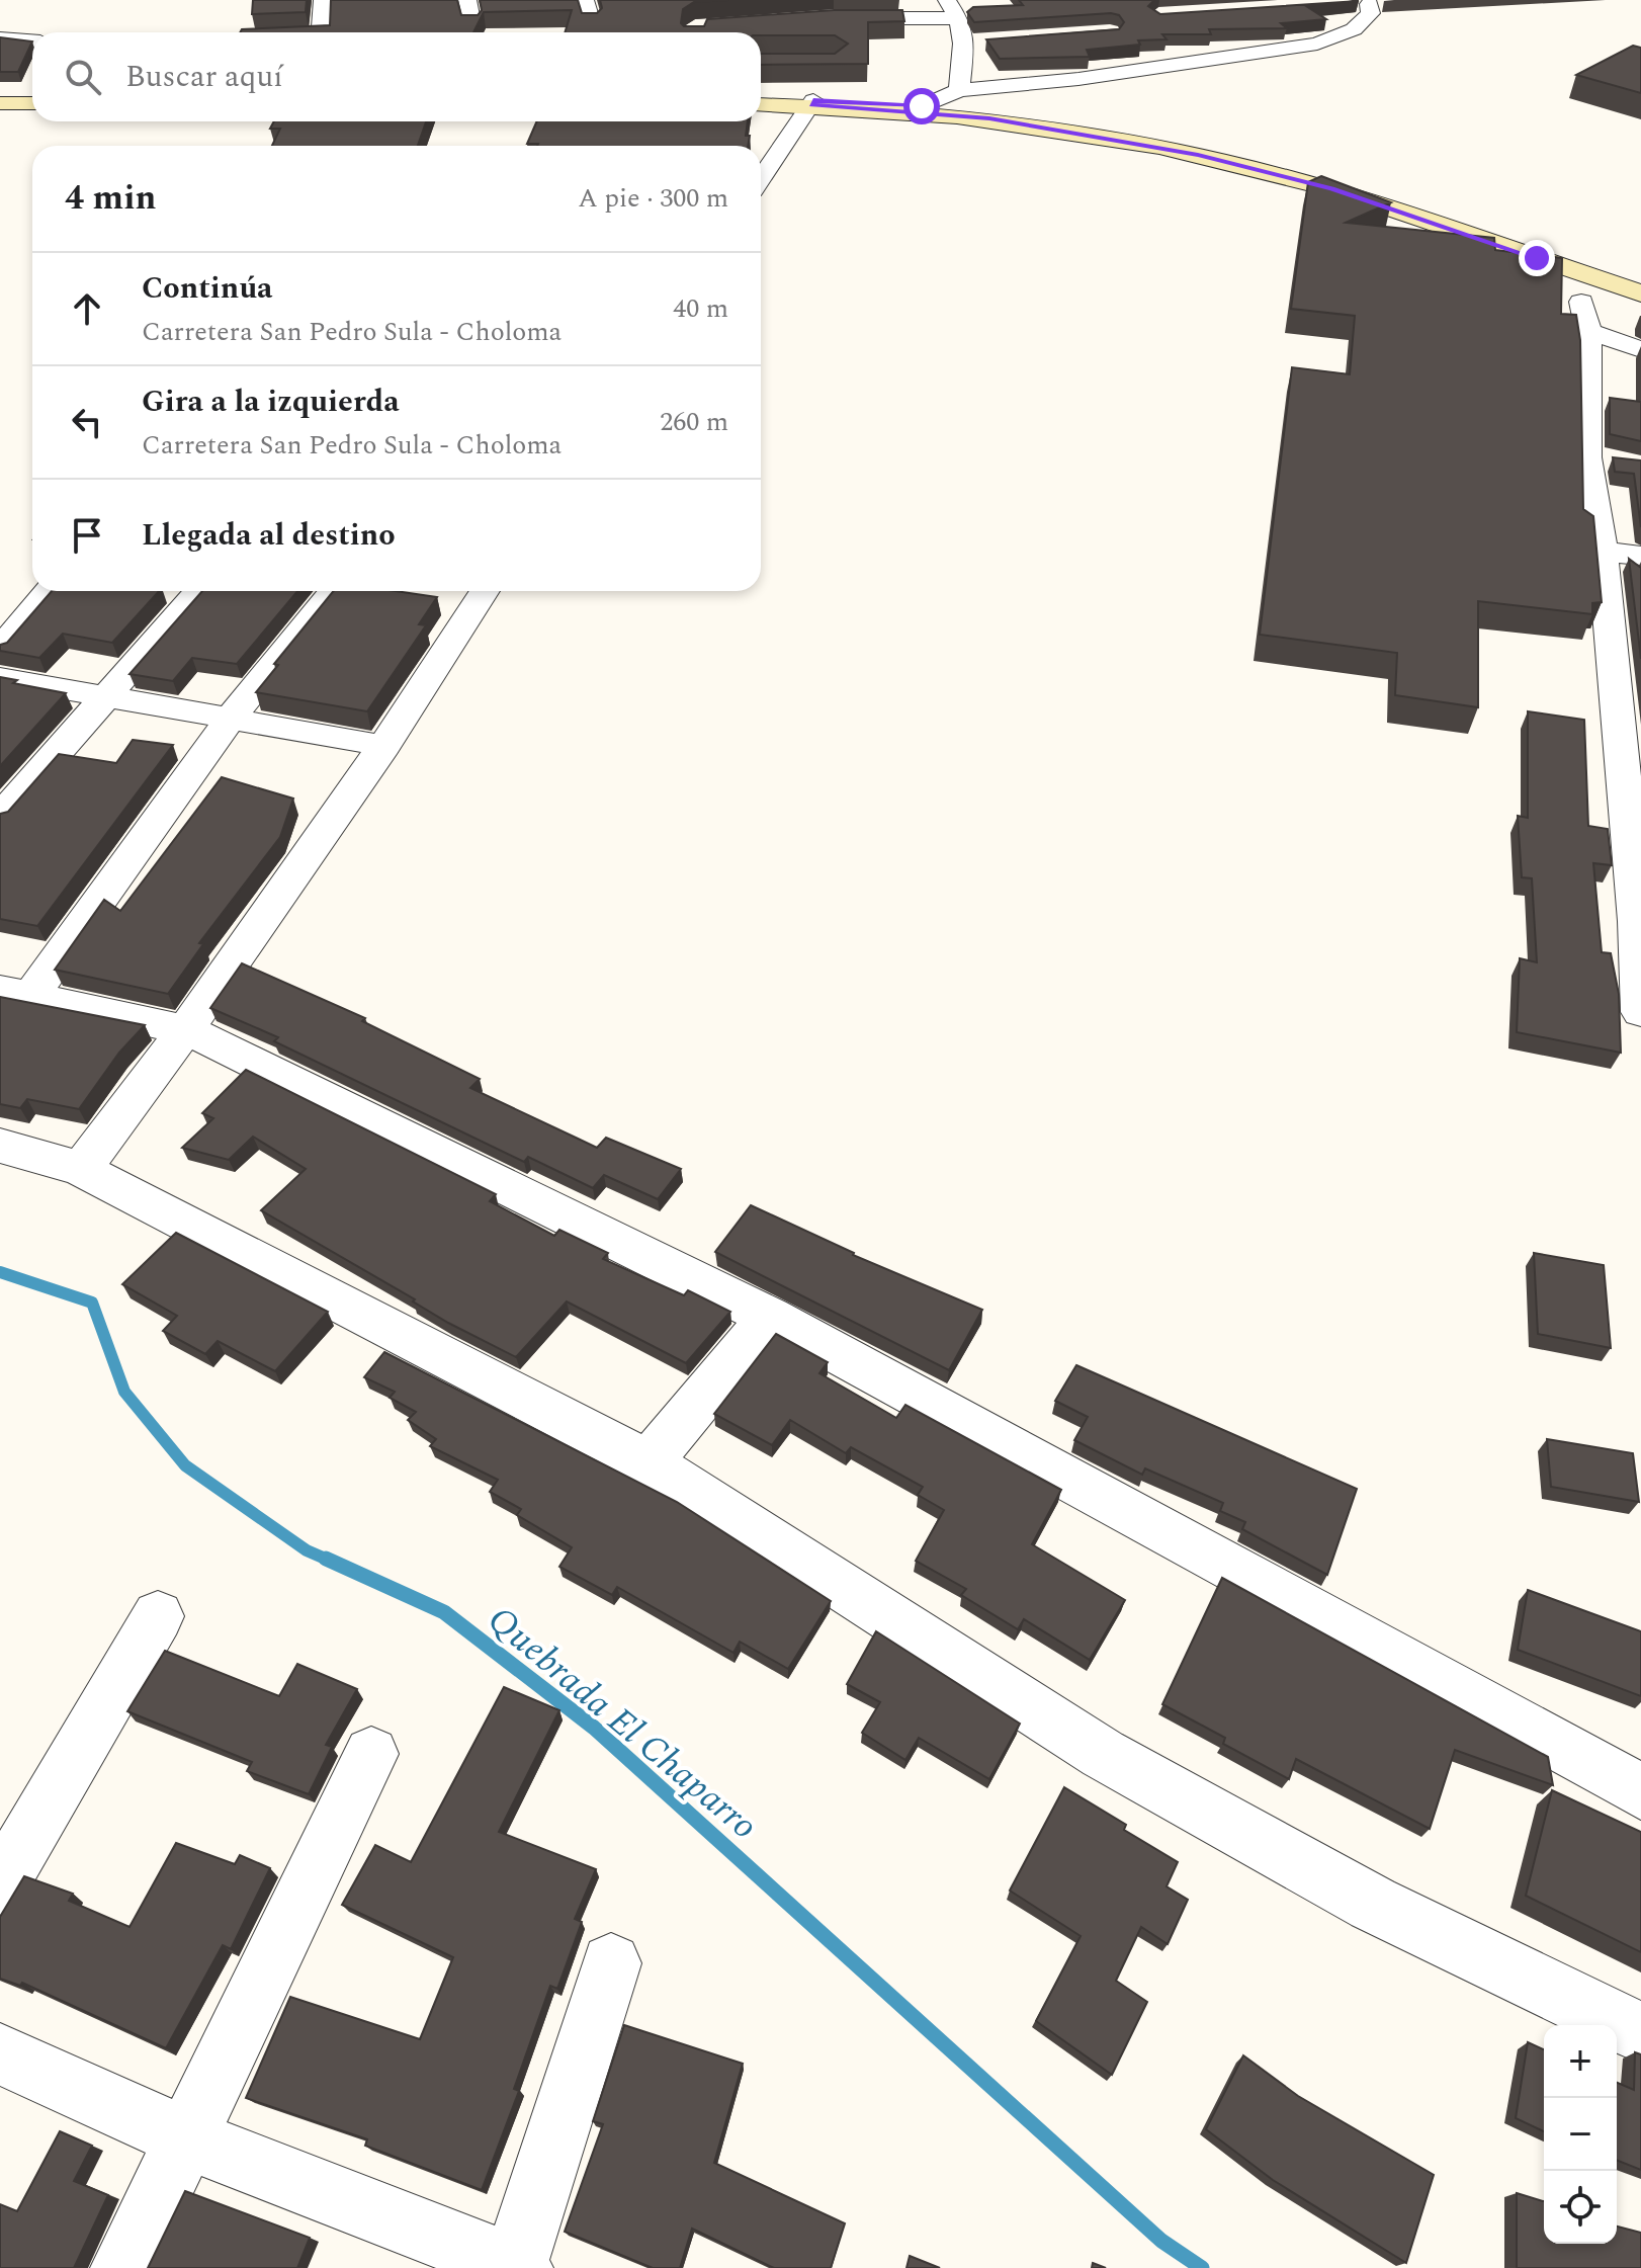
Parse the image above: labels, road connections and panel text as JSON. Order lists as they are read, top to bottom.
{
  "water": ["Quebrada El Chaparro"],
  "page": {
    "search": "Buscar aquí",
    "heading": ["4 min", "A pie · 300 m"],
    "list": [
      ["Continúa", "Carretera San Pedro Sula - Choloma", "40 m"],
      ["Gira a la izquierda", "Carretera San Pedro Sula - Choloma", "260 m"],
      "Llegada al destino"
    ],
    "map_buttons": ["+", "−"]
  }
}
